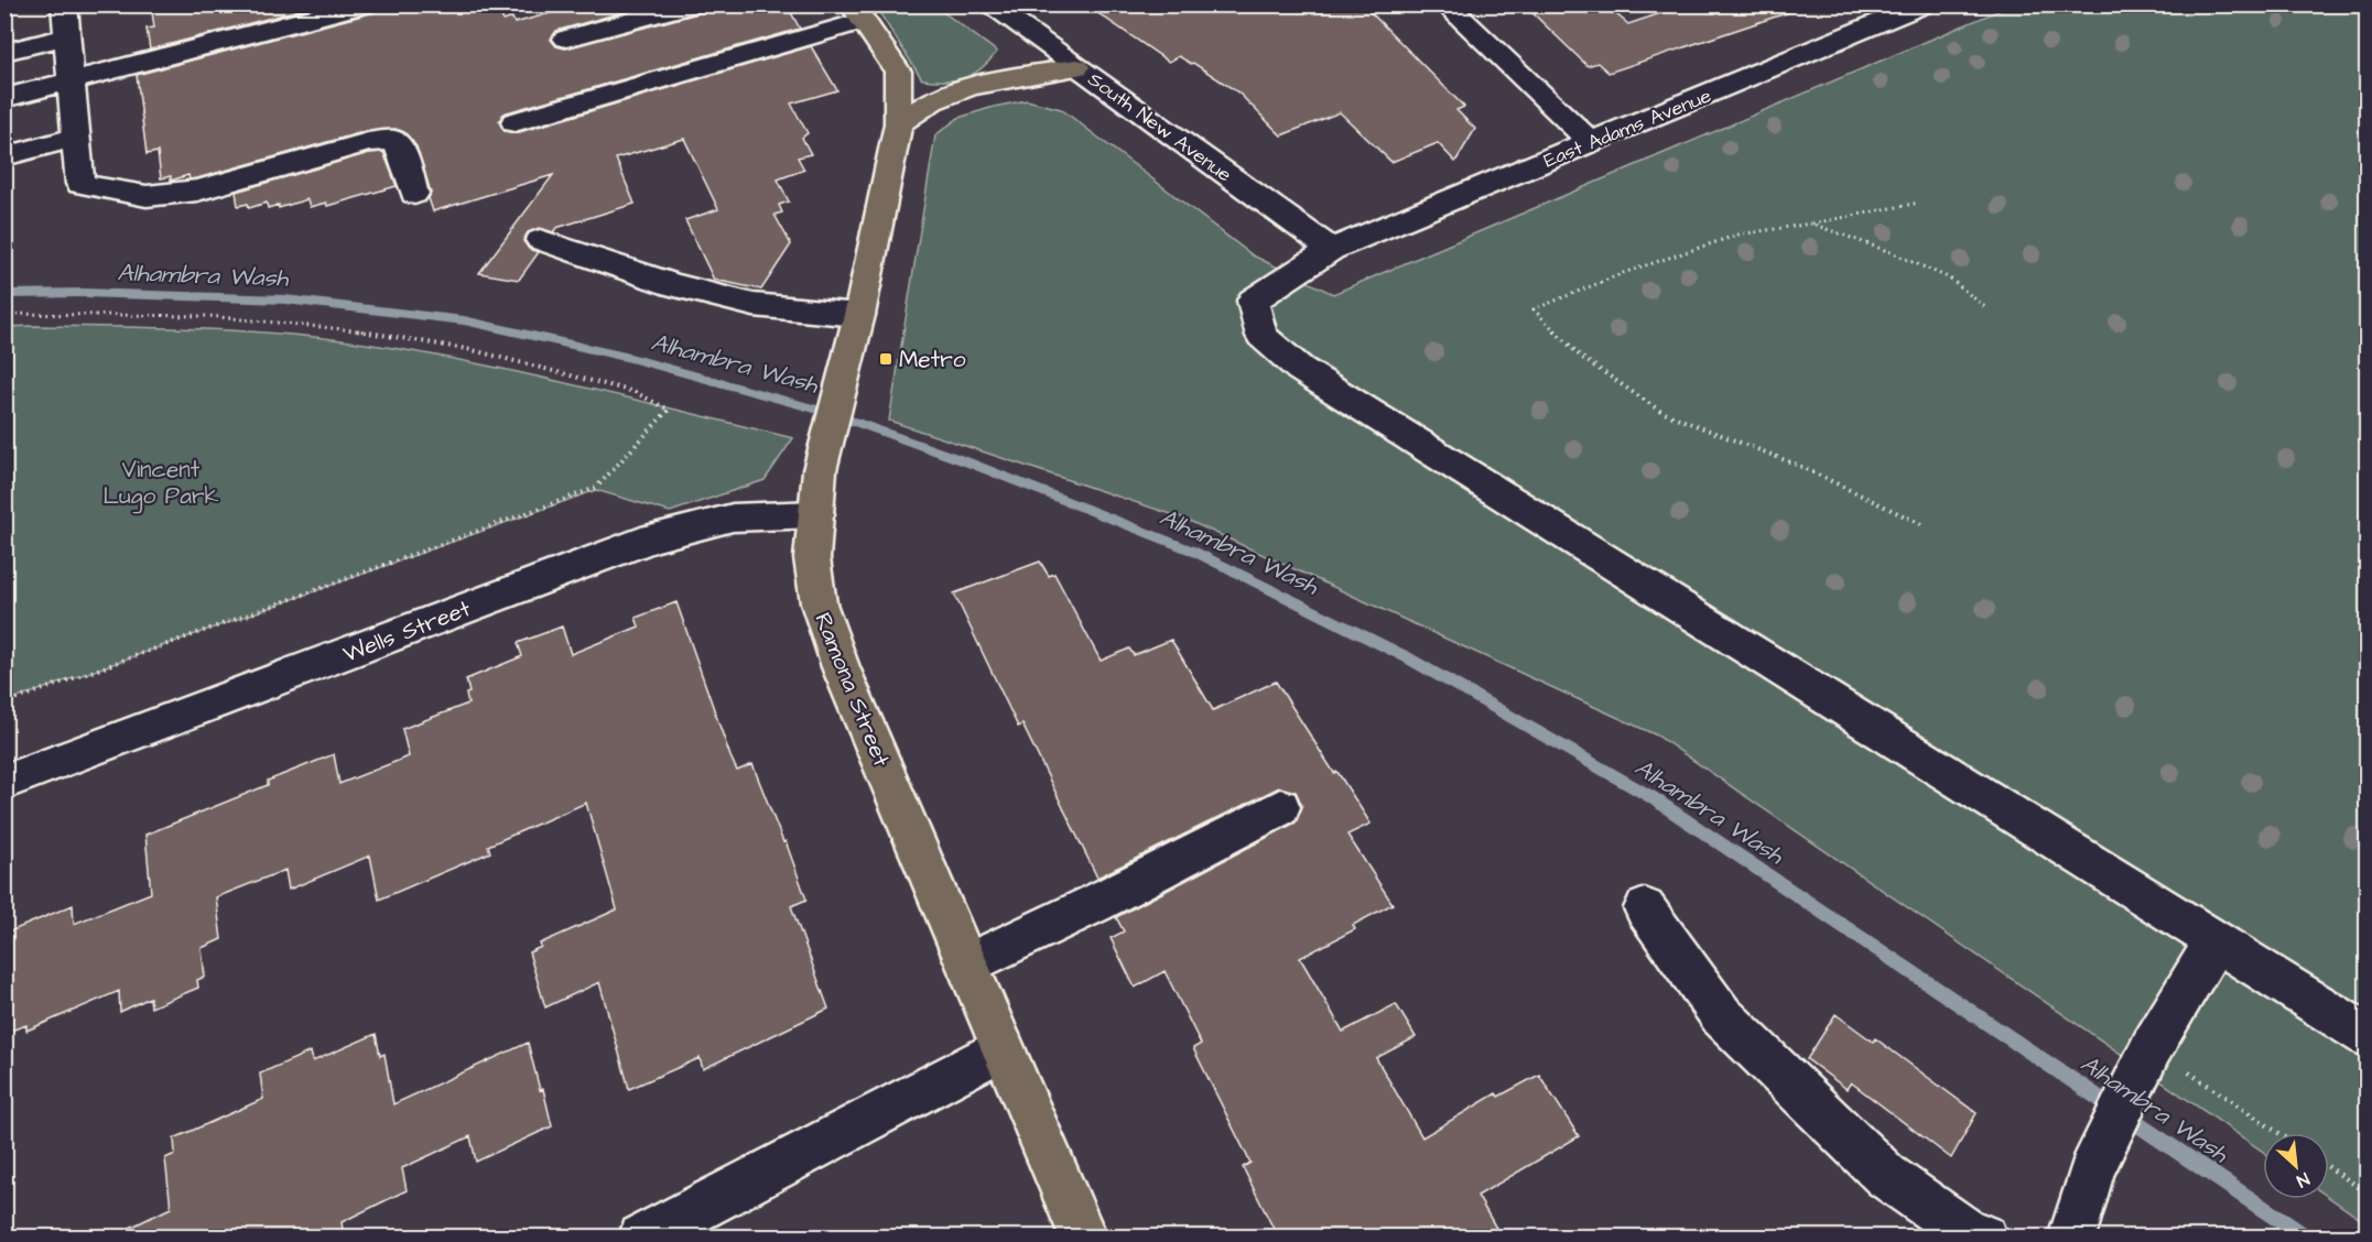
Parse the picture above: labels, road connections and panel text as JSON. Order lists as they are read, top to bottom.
{
  "streets": {
    "main road": ["Ramona Street"],
    "street": ["South New Avenue", "East Adams Avenue", "Wells Street"]
  },
  "crossings": [
    ["South New Avenue", "East Adams Avenue"],
    ["Wells Street", "Ramona Street"]
  ],
  "water": ["Alhambra Wash"],
  "parks": ["Vincent Lugo Park"],
  "places": {
    "transit": ["Metro"]
  },
  "north": "bottom right"
}
